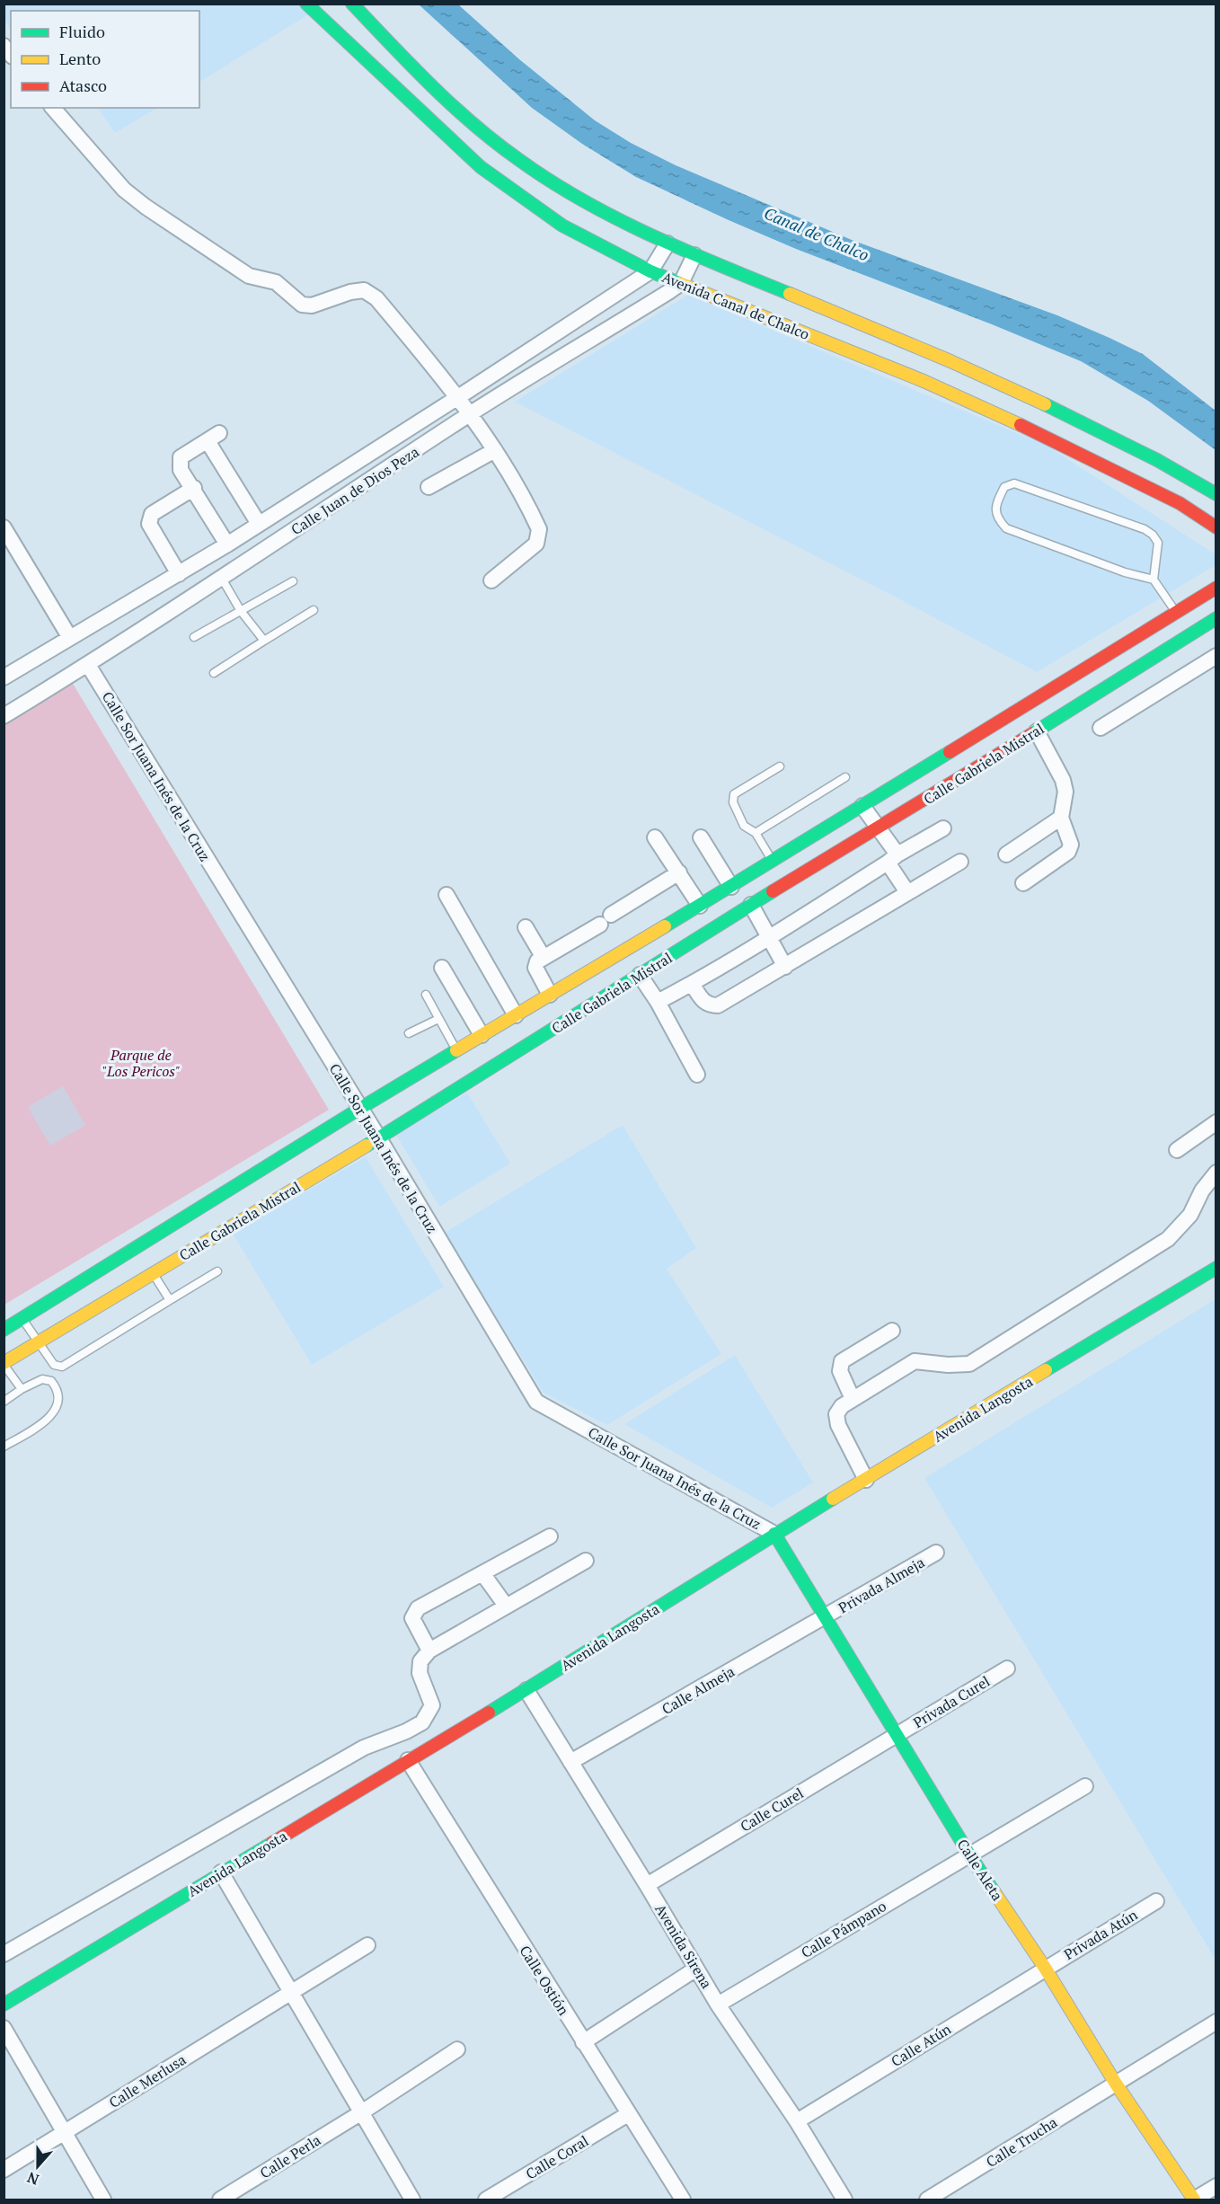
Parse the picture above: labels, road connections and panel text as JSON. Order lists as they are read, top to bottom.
{
  "streets": {
    "street": [
      "Avenida Canal de Chalco",
      "Calle Juan de Dios Peza",
      "Calle Gabriela Mistral",
      "Calle Sor Juana Inés de la Cruz",
      "Avenida Langosta",
      "Privada Almeja",
      "Calle Almeja",
      "Privada Curel",
      "Calle Curel",
      "Calle Aleta",
      "Calle Pámpano",
      "Privada Atún",
      "Avenida Sirena",
      "Calle Ostión",
      "Calle Atún",
      "Calle Merlusa",
      "Calle Trucha",
      "Calle Perla",
      "Calle Coral"
    ]
  },
  "crossings": [
    ["Avenida Canal de Chalco", "Calle Juan de Dios Peza"],
    ["Calle Juan de Dios Peza", "Calle Sor Juana Inés de la Cruz"],
    ["Calle Gabriela Mistral", "Calle Sor Juana Inés de la Cruz"],
    ["Calle Sor Juana Inés de la Cruz", "Avenida Langosta"],
    ["Calle Sor Juana Inés de la Cruz", "Calle Aleta"],
    ["Avenida Langosta", "Calle Aleta"],
    ["Avenida Langosta", "Avenida Sirena"],
    ["Avenida Langosta", "Calle Ostión"],
    ["Privada Almeja", "Calle Almeja"],
    ["Privada Almeja", "Calle Aleta"],
    ["Calle Almeja", "Calle Aleta"],
    ["Calle Almeja", "Avenida Sirena"],
    ["Privada Curel", "Calle Curel"],
    ["Privada Curel", "Calle Aleta"],
    ["Calle Curel", "Calle Aleta"],
    ["Calle Curel", "Avenida Sirena"],
    ["Calle Aleta", "Calle Pámpano"],
    ["Calle Aleta", "Privada Atún"],
    ["Calle Aleta", "Calle Atún"],
    ["Calle Aleta", "Calle Trucha"],
    ["Calle Pámpano", "Avenida Sirena"],
    ["Privada Atún", "Calle Atún"],
    ["Avenida Sirena", "Calle Atún"],
    ["Calle Ostión", "Calle Coral"]
  ],
  "water": ["Canal de Chalco"],
  "parks": ["Parque de \"Los Pericos\""],
  "legend": ["Fluido", "Lento", "Atasco"],
  "north": "bottom"
}
